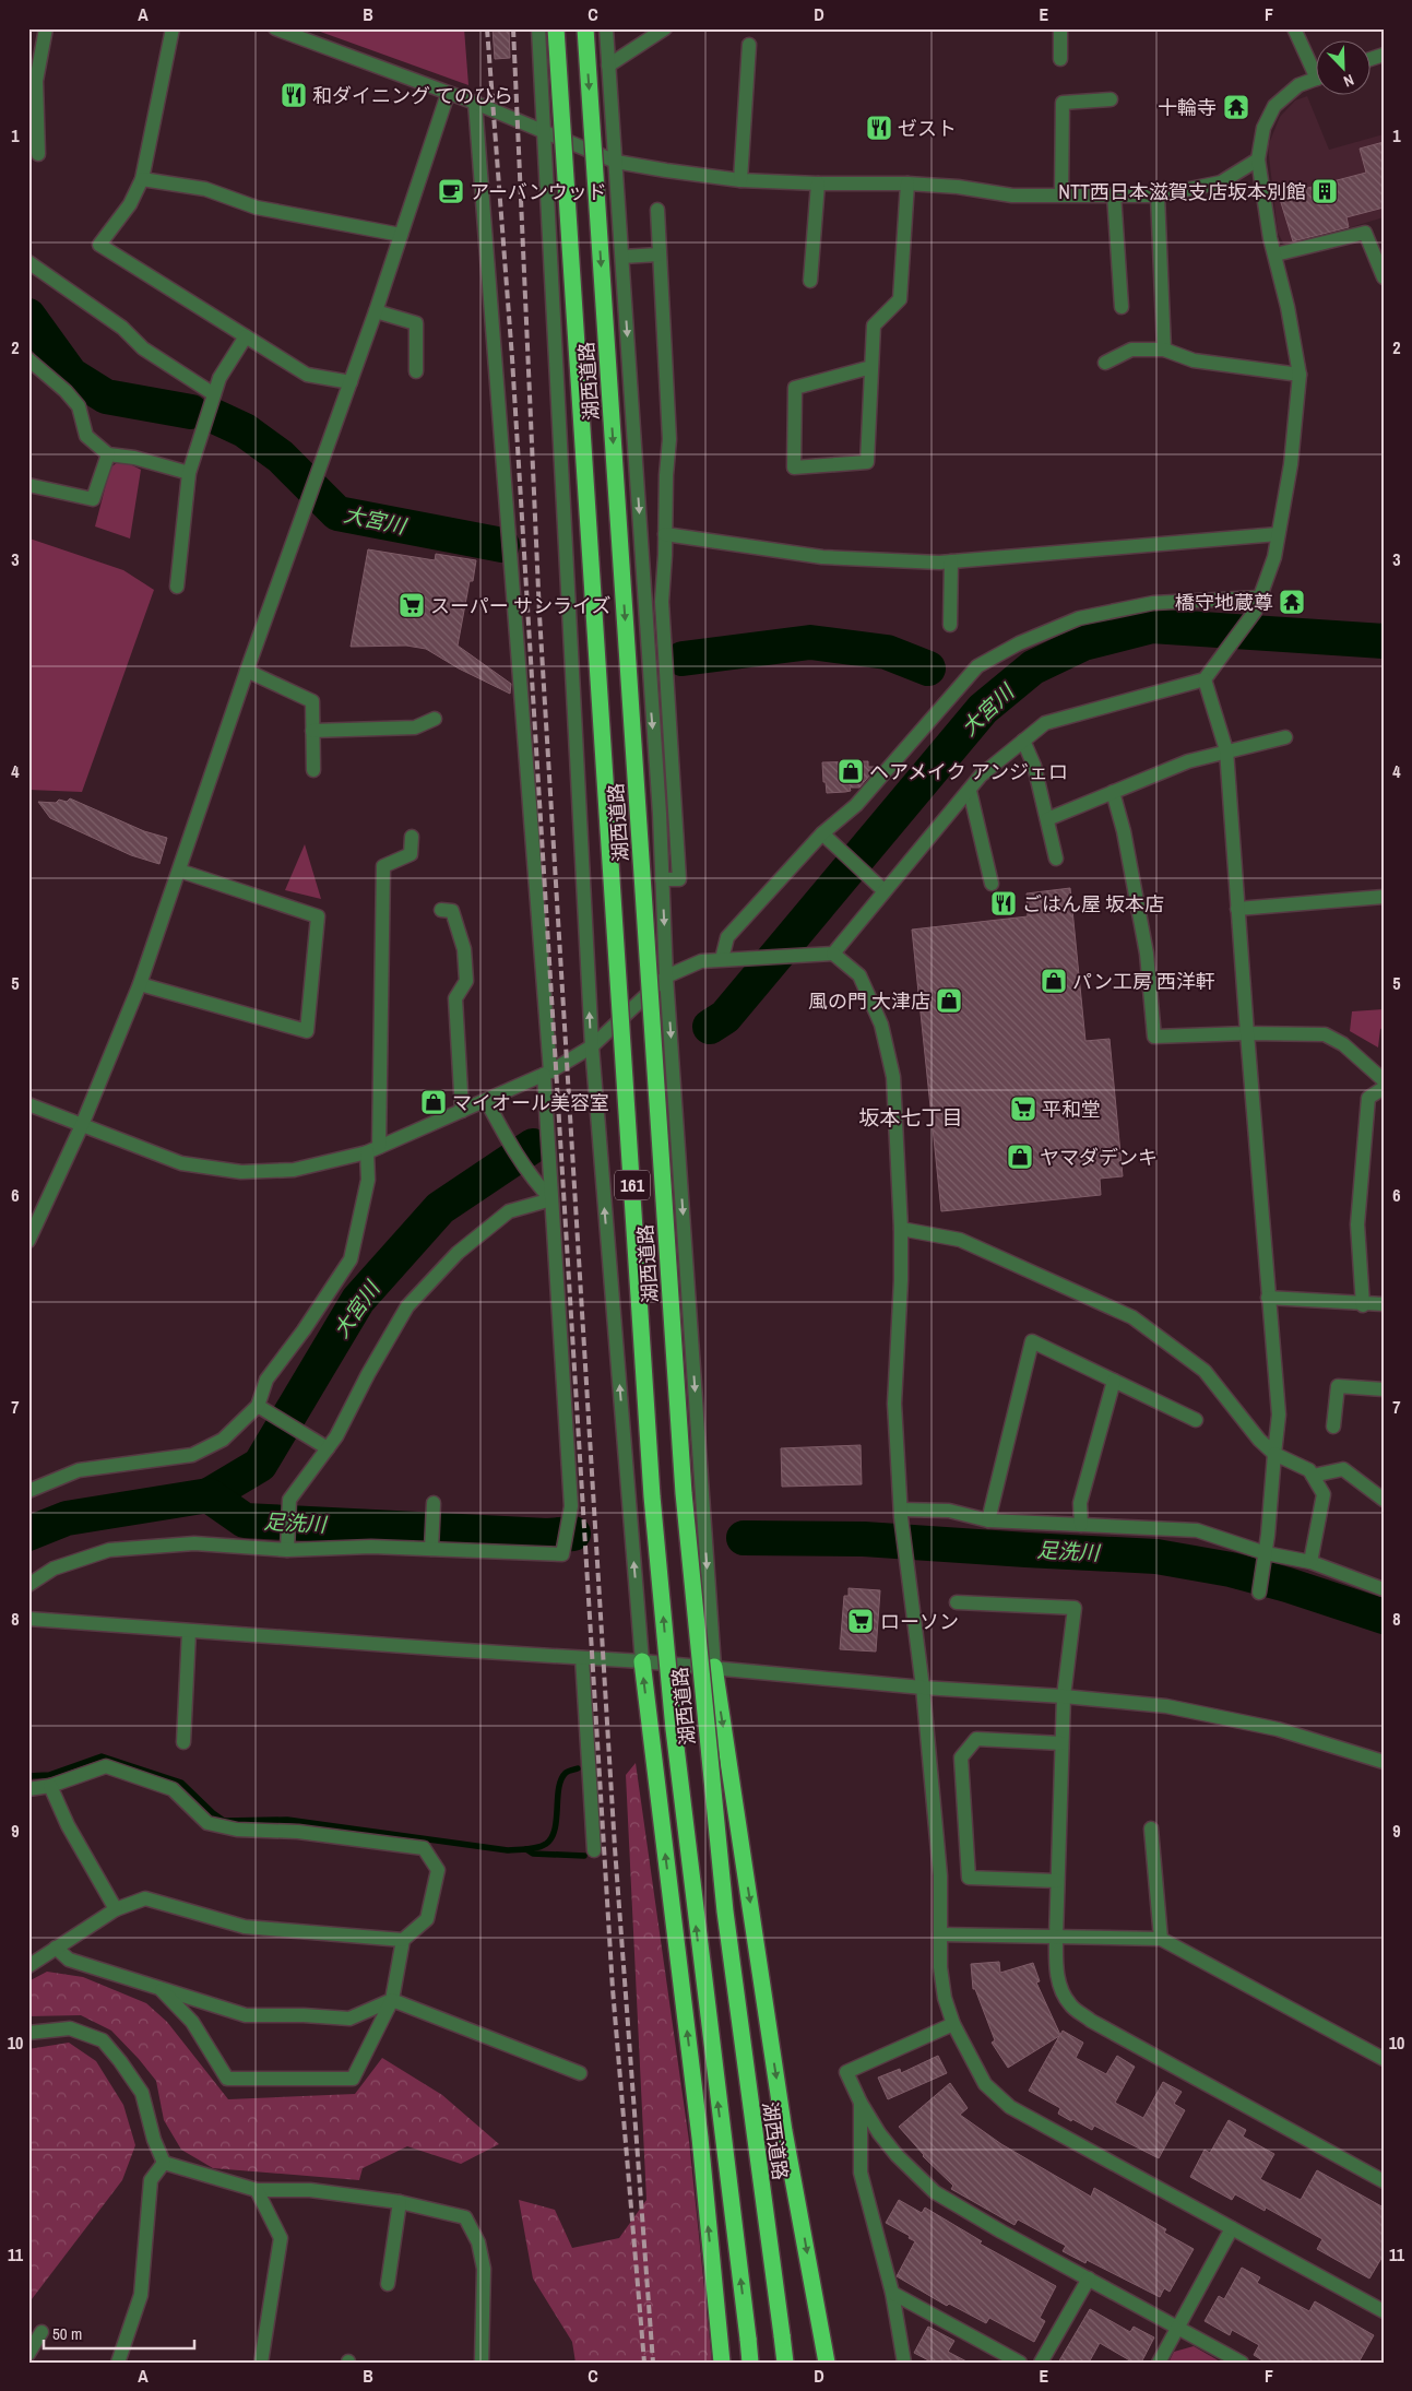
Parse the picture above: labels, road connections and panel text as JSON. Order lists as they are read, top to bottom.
{
  "streets": {
    "highway": ["湖西道路", "161"]
  },
  "districts": ["坂本七丁目"],
  "water": ["大宮川", "足洗川"],
  "places": {
    "restaurant": ["和ダイニング てのひら", "ゼスト", "ごはん屋 坂本店"],
    "temple": ["十輪寺", "橋守地蔵尊"],
    "cafe": ["アーバンウッド"],
    "building": ["NTT西日本滋賀支店坂本別館"],
    "supermarket": ["スーパー サンライズ", "平和堂", "ローソン"],
    "shop": [
      "ヘアメイク アンジェロ",
      "パン工房 西洋軒",
      "風の門 大津店",
      "マイオール美容室",
      "ヤマダデンキ"
    ]
  },
  "scale_bar": "50 m",
  "north": "bottom right",
  "grid": {
    "columns": [
      "A",
      "B",
      "C",
      "D",
      "E",
      "F"
    ],
    "rows": [
      "1",
      "2",
      "3",
      "4",
      "5",
      "6",
      "7",
      "8",
      "9",
      "10",
      "11"
    ]
  }
}
